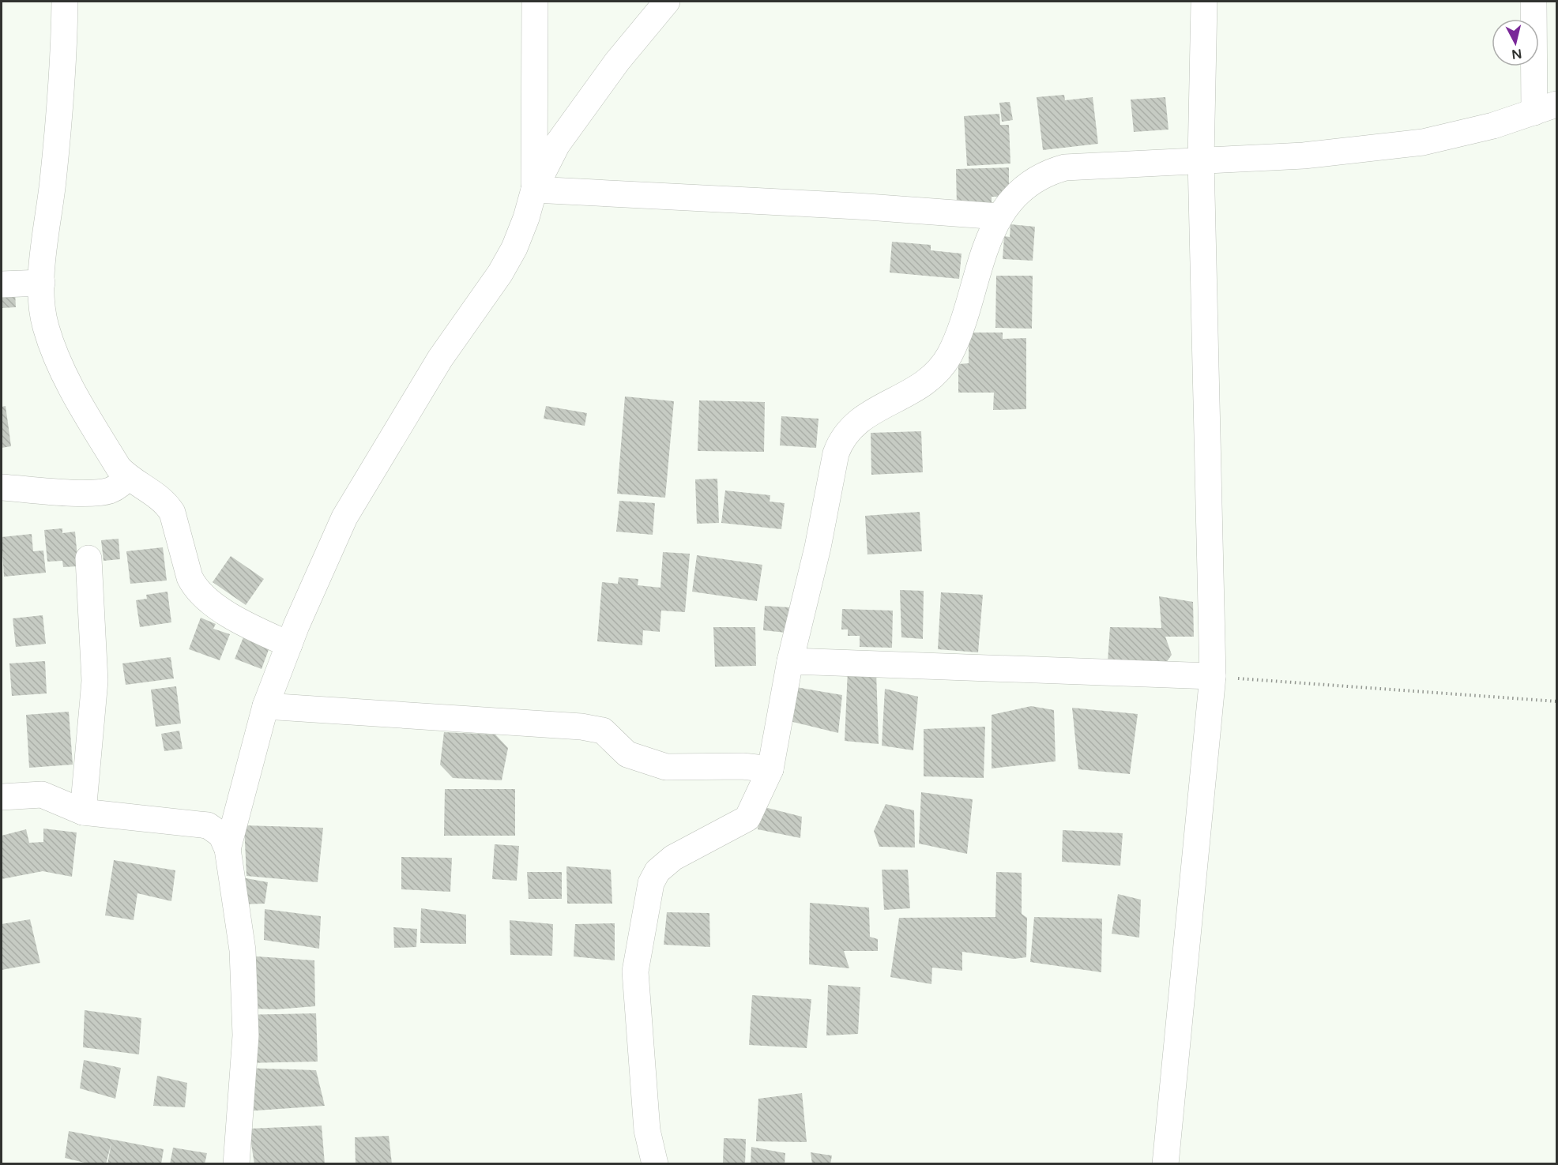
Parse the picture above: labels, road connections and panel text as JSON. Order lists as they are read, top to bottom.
{
  "north": "bottom"
}
